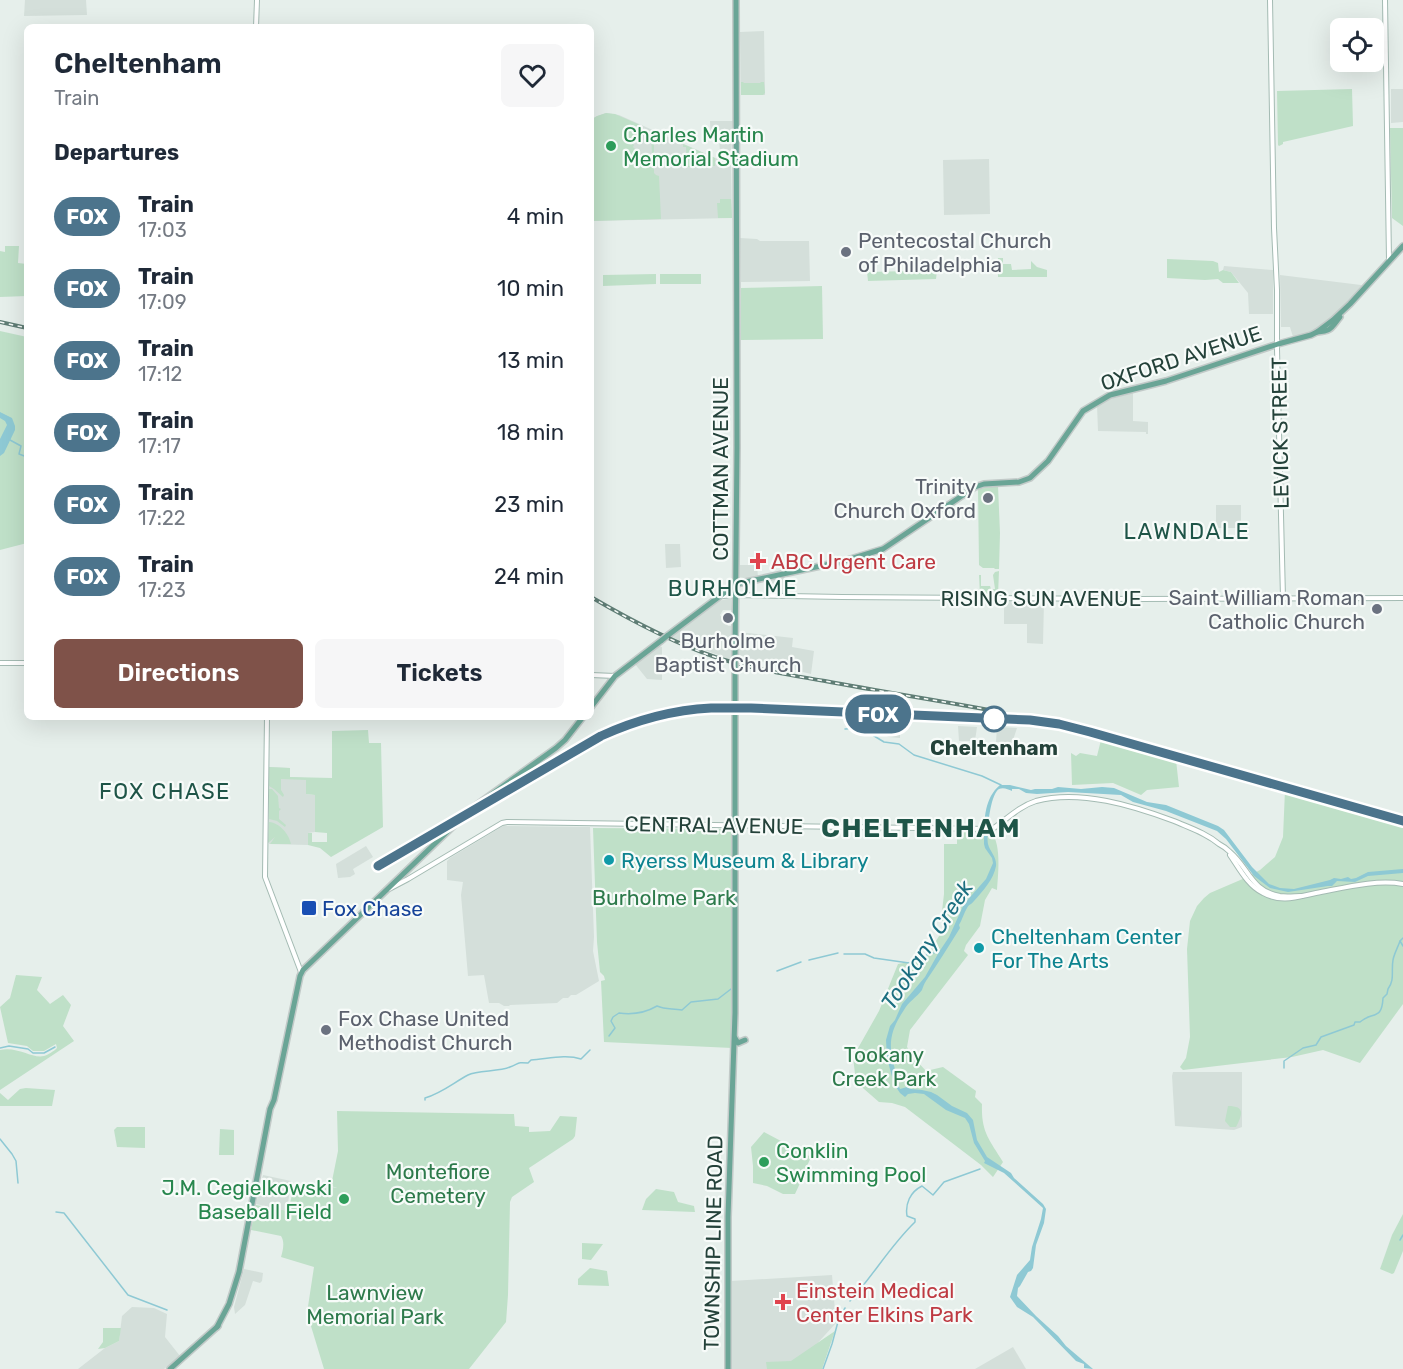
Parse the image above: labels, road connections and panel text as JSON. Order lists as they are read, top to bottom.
{
  "streets": {
    "main road": [
      "OXFORD AVENUE",
      "LEVICK STREET",
      "COTTMAN AVENUE",
      "RISING SUN AVENUE",
      "CENTRAL AVENUE",
      "TOWNSHIP LINE ROAD"
    ]
  },
  "crossings": [
    ["OXFORD AVENUE", "LEVICK STREET"],
    ["OXFORD AVENUE", "COTTMAN AVENUE"],
    ["OXFORD AVENUE", "RISING SUN AVENUE"],
    ["LEVICK STREET", "RISING SUN AVENUE"],
    ["COTTMAN AVENUE", "RISING SUN AVENUE"],
    ["COTTMAN AVENUE", "CENTRAL AVENUE"],
    ["COTTMAN AVENUE", "TOWNSHIP LINE ROAD"]
  ],
  "districts": [
    "LAWNDALE",
    "BURHOLME",
    "FOX CHASE",
    "CHELTENHAM"
  ],
  "water": ["Tookany Creek"],
  "parks": [
    "Burholme Park",
    "Tookany Creek Park",
    "Montefiore Cemetery",
    "Lawnview Memorial Park"
  ],
  "places": {
    "other": [
      "Charles Martin Memorial Stadium",
      "Pentecostal Church of Philadelphia",
      "Trinity Church Oxford",
      "Saint William Roman Catholic Church",
      "Burholme Baptist Church",
      "Cheltenham",
      "Ryerss Museum & Library",
      "Cheltenham Center For The Arts",
      "Fox Chase United Methodist Church",
      "Conklin Swimming Pool",
      "J.M. Cegielkowski Baseball Field"
    ],
    "health": ["ABC Urgent Care", "Einstein Medical Center Elkins Park"],
    "transit": ["Fox Chase"]
  },
  "page": {
    "on_map": "FOX",
    "heading": [
      ["Cheltenham", "Train"],
      "Departures"
    ],
    "list": [
      {
        "mark": "FOX",
        "name": "Train",
        "note": "17:03",
        "value": "4 min"
      },
      {
        "mark": "FOX",
        "name": "Train",
        "note": "17:09",
        "value": "10 min"
      },
      {
        "mark": "FOX",
        "name": "Train",
        "note": "17:12",
        "value": "13 min"
      },
      {
        "mark": "FOX",
        "name": "Train",
        "note": "17:17",
        "value": "18 min"
      },
      {
        "mark": "FOX",
        "name": "Train",
        "note": "17:22",
        "value": "23 min"
      },
      {
        "mark": "FOX",
        "name": "Train",
        "note": "17:23",
        "value": "24 min"
      }
    ],
    "buttons": ["Directions", "Tickets"]
  }
}
